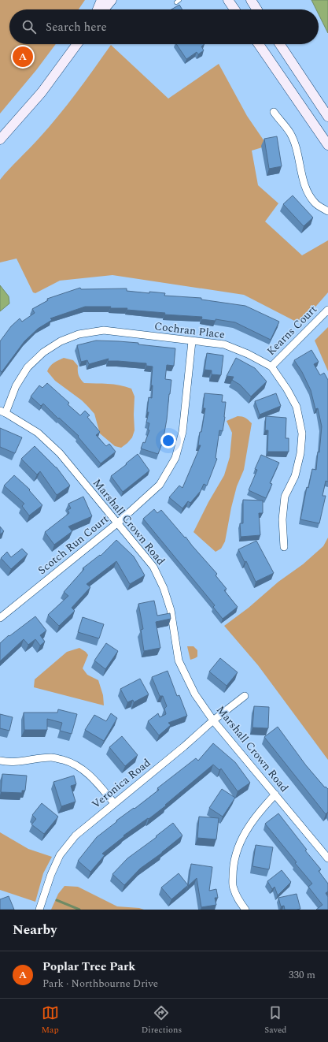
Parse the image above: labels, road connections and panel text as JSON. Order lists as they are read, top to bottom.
{
  "streets": {
    "street": [
      "Cochran Place",
      "Kearns Court",
      "Marshall Crown Road",
      "Scotch Run Court",
      "Veronica Road"
    ]
  },
  "crossings": [
    ["Cochran Place", "Kearns Court"],
    ["Cochran Place", "Marshall Crown Road"],
    ["Cochran Place", "Scotch Run Court"],
    ["Marshall Crown Road", "Scotch Run Court"],
    ["Marshall Crown Road", "Veronica Road"]
  ],
  "page": {
    "search": "Search here",
    "pins": "A",
    "heading": "Nearby",
    "list": [
      {
        "mark": "A",
        "name": "Poplar Tree Park",
        "note": "Park · Northbourne Drive",
        "value": "330 m"
      }
    ],
    "nav": ["Map", "Directions", "Saved"]
  }
}
